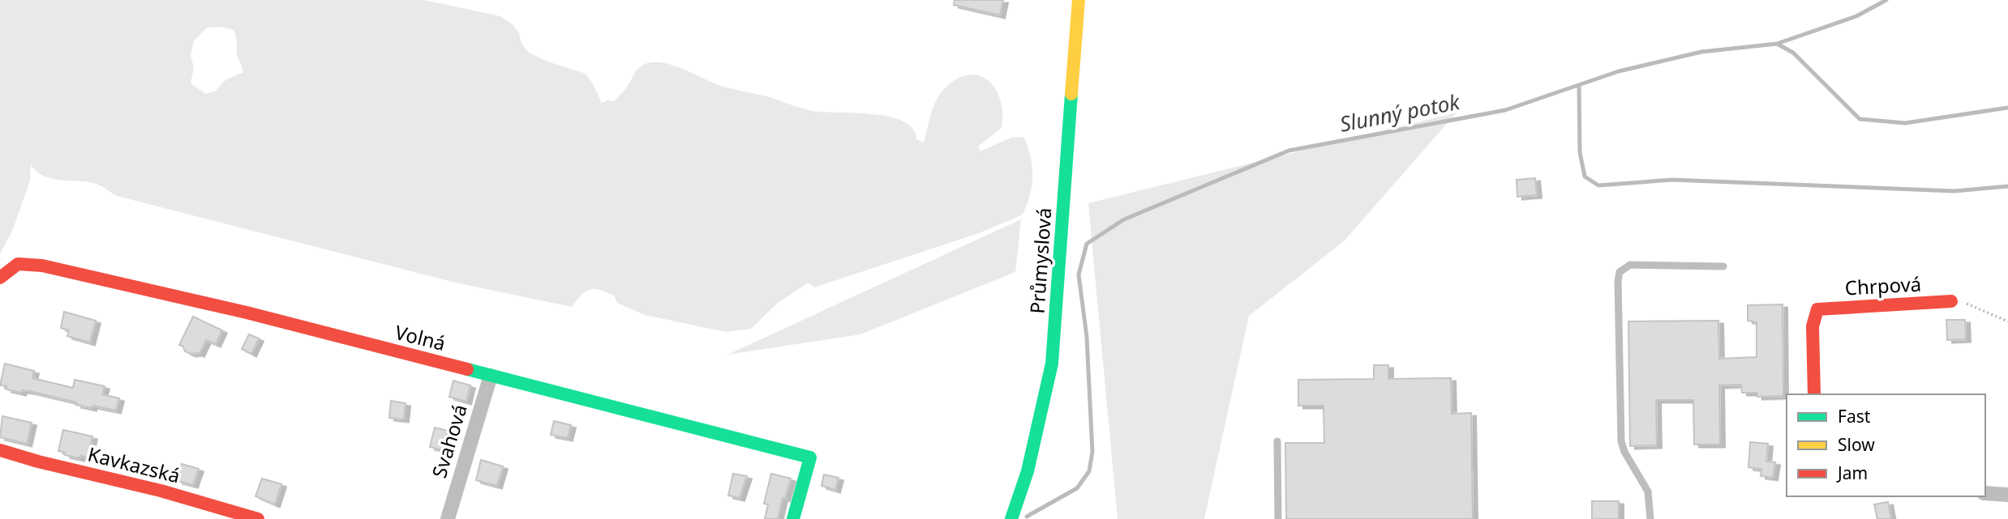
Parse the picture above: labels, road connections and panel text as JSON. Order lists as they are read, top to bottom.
{
  "streets": {
    "street": [
      "Průmyslová",
      "Chrpová",
      "Volná",
      "Svahová",
      "Kavkazská"
    ]
  },
  "crossings": [
    ["Volná", "Svahová"]
  ],
  "water": ["Slunný potok"],
  "legend": ["Fast", "Slow", "Jam"]
}
